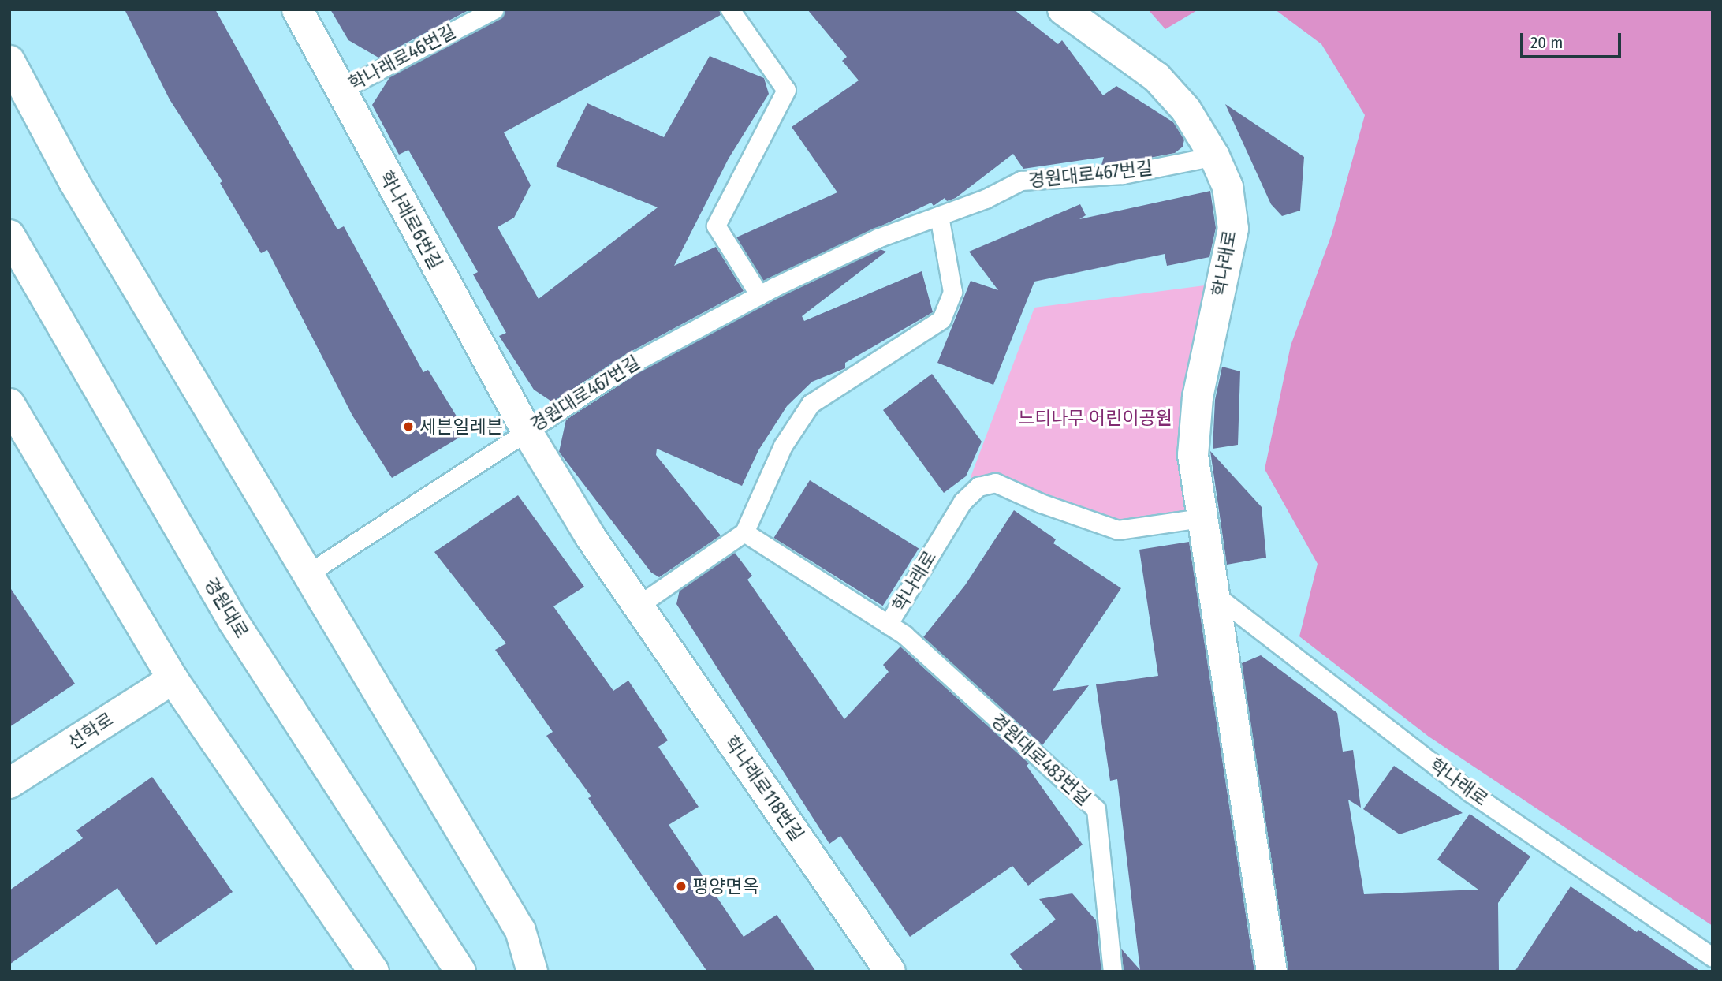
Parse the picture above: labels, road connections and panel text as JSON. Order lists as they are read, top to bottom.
{
  "streets": {
    "main road": [
      "학나래로6번길",
      "학나래로",
      "경원대로",
      "선학로",
      "학나래로118번길"
    ],
    "lane": ["학나래로46번길", "경원대로467번길", "경원대로483번길"]
  },
  "crossings": [
    ["학나래로46번길", "학나래로6번길"],
    ["경원대로467번길", "학나래로6번길"],
    ["경원대로467번길", "학나래로"],
    ["경원대로467번길", "학나래로118번길"],
    ["학나래로6번길", "학나래로118번길"],
    ["학나래로", "경원대로483번길"]
  ],
  "parks": ["느티나무 어린이공원"],
  "places": ["세븐일레븐", "평양면옥"],
  "scale_bar": "20 m"
}
